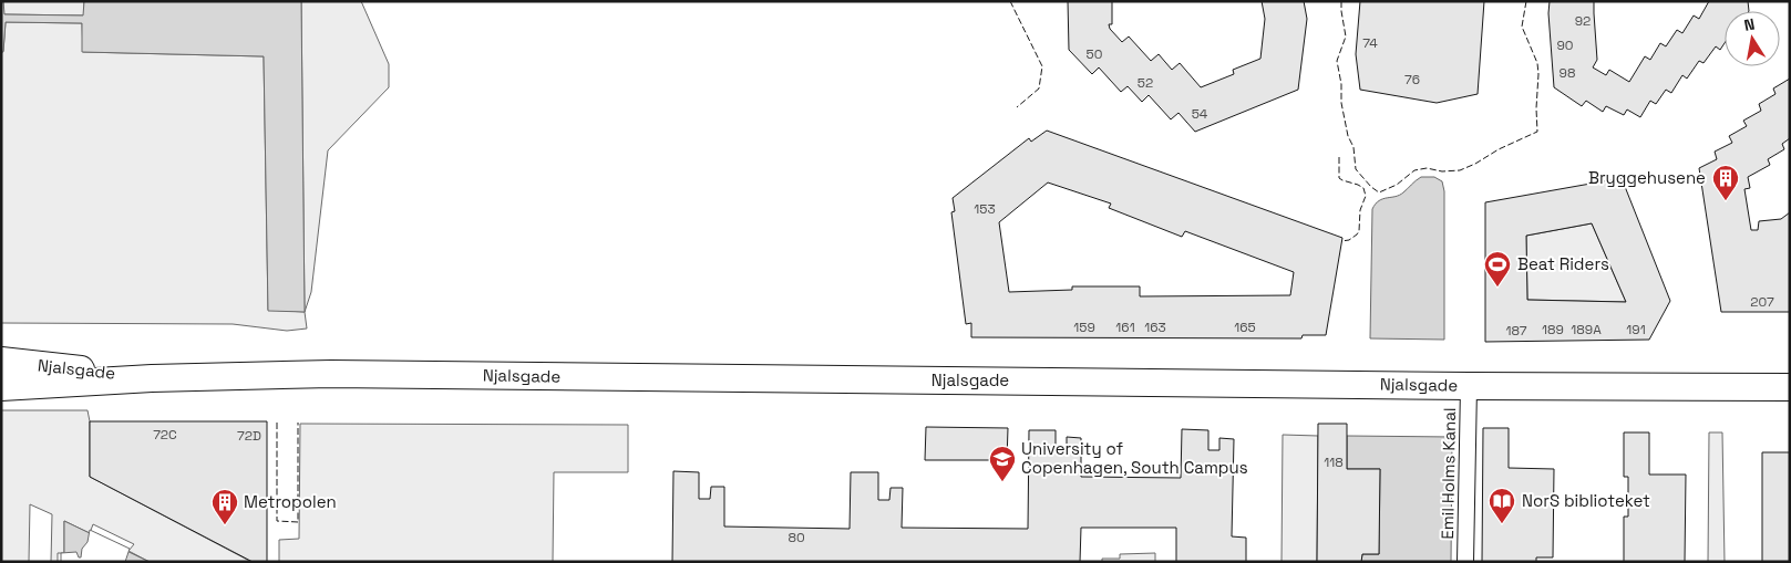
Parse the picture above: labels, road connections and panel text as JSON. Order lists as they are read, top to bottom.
{
  "streets": {
    "street": ["Njalsgade", "Emil Holms Kanal"]
  },
  "crossings": [
    ["Njalsgade", "Emil Holms Kanal"]
  ],
  "places": {
    "building": ["Bryggehusene", "Metropolen"],
    "sports": ["Beat Riders"],
    "school or university": ["University of Copenhagen, South Campus"],
    "library": ["NorS biblioteket"]
  },
  "house_numbers": [
    "92",
    "74",
    "90",
    "50",
    "98",
    "76",
    "52",
    "54",
    "153",
    "207",
    "159",
    "161",
    "163",
    "165",
    "189",
    "189A",
    "191",
    "187",
    "72C",
    "72D",
    "118",
    "80"
  ],
  "north": "top"
}
